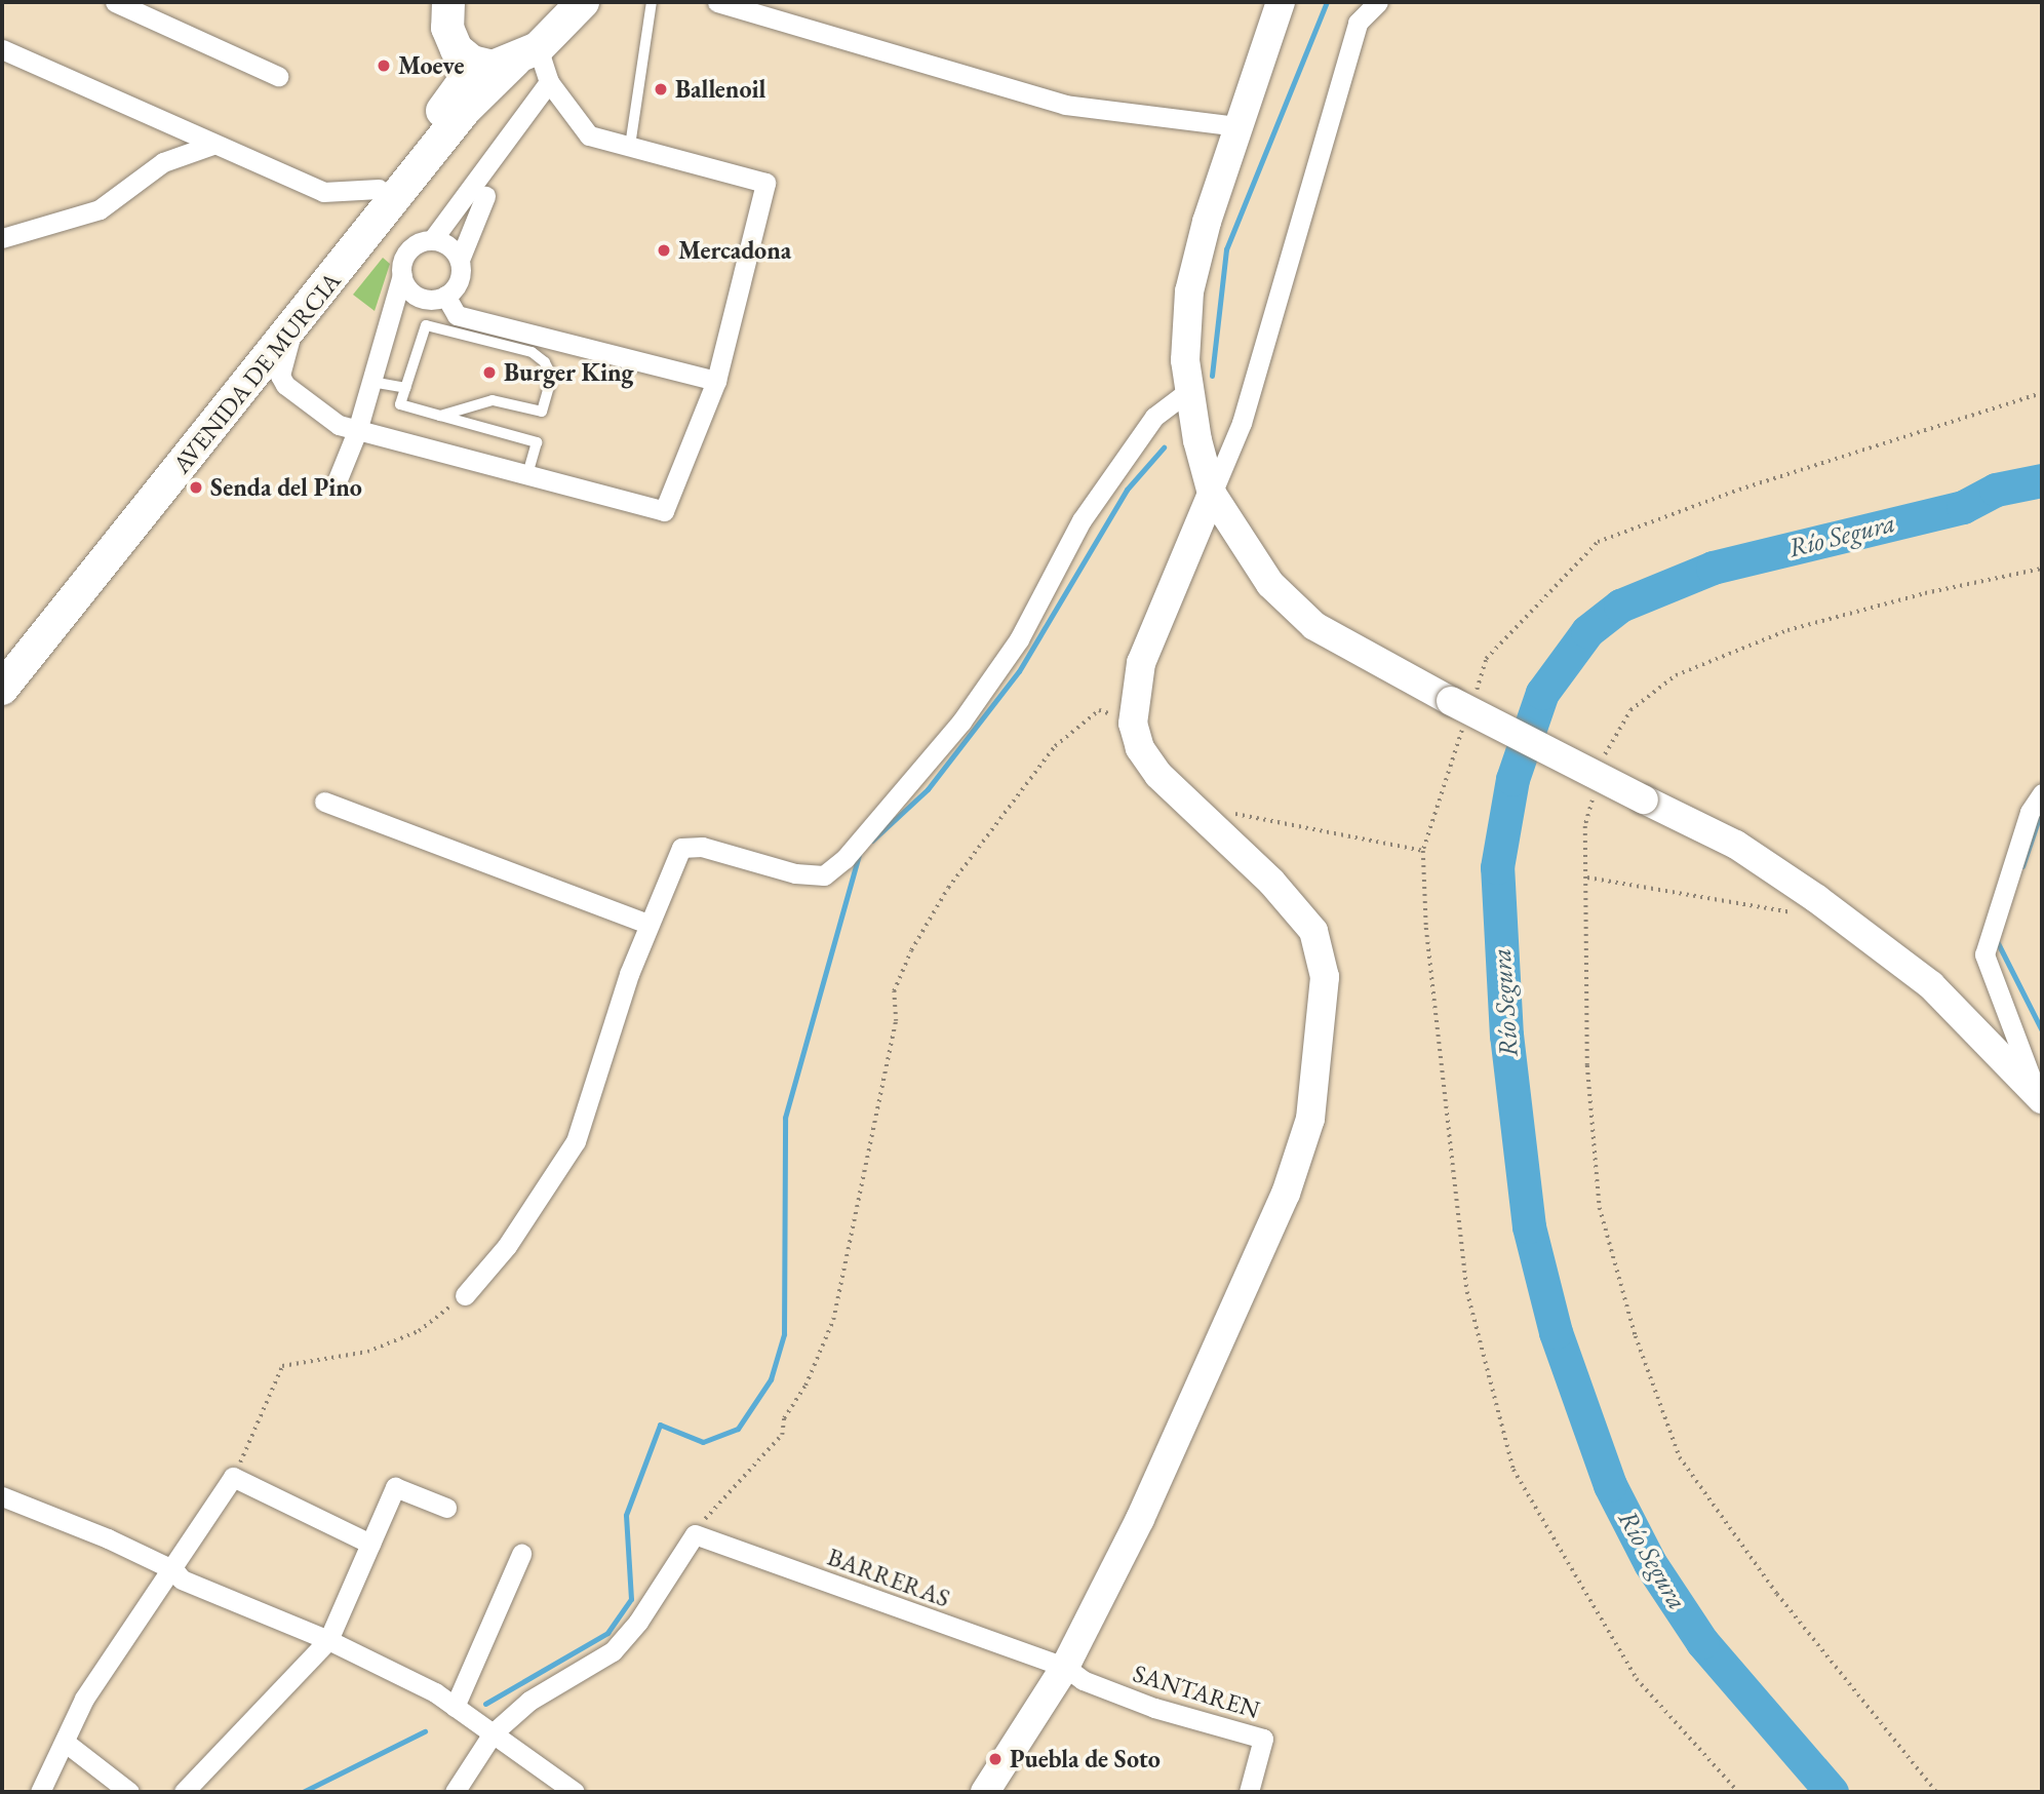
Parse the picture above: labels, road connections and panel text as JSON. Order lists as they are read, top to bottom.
{
  "streets": {
    "main road": ["AVENIDA DE MURCIA"],
    "street": ["BARRERAS", "SANTAREN"]
  },
  "crossings": [
    ["BARRERAS", "SANTAREN"]
  ],
  "water": ["Río Segura"],
  "places": [
    "Moeve",
    "Ballenoil",
    "Mercadona",
    "Burger King",
    "Senda del Pino",
    "Puebla de Soto"
  ]
}
